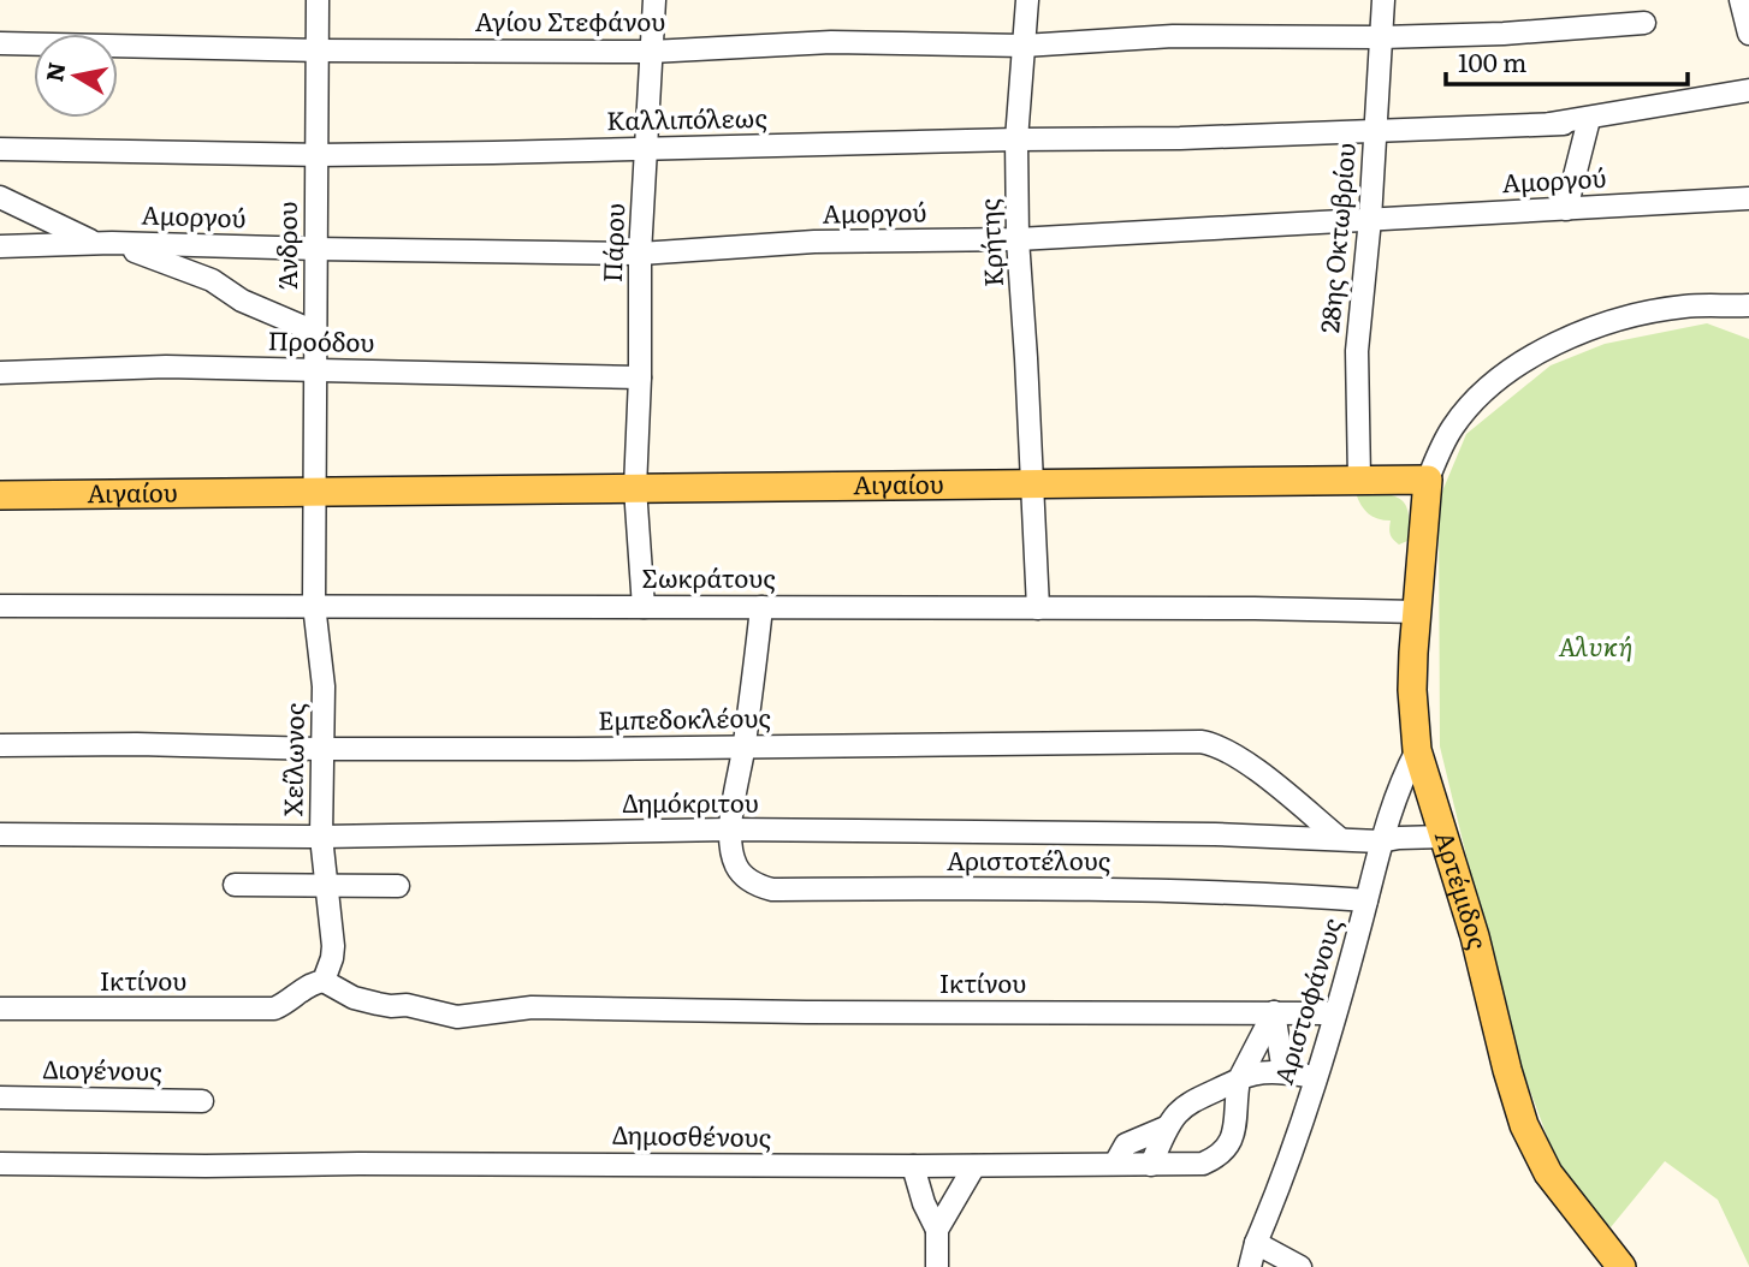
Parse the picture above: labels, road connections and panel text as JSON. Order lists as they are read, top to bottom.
{
  "streets": {
    "main road": ["Αιγαίου", "Αρτέμιδος"],
    "street": [
      "Αγίου Στεφάνου",
      "Καλλιπόλεως",
      "Αμοργού",
      "28ης Οκτωβρίου",
      "Πάρου",
      "Κρήτης",
      "Άνδρου",
      "Προόδου",
      "Σωκράτους",
      "Εμπεδοκλέους",
      "Χείλωνος",
      "Δημόκριτου",
      "Αριστοτέλους",
      "Ικτίνου",
      "Αριστοφάνους",
      "Διογένους",
      "Δημοσθένους"
    ]
  },
  "crossings": [
    ["Αγίου Στεφάνου", "28ης Οκτωβρίου"],
    ["Αγίου Στεφάνου", "Πάρου"],
    ["Αγίου Στεφάνου", "Κρήτης"],
    ["Αγίου Στεφάνου", "Άνδρου"],
    ["Καλλιπόλεως", "28ης Οκτωβρίου"],
    ["Καλλιπόλεως", "Πάρου"],
    ["Καλλιπόλεως", "Κρήτης"],
    ["Καλλιπόλεως", "Άνδρου"],
    ["Αμοργού", "28ης Οκτωβρίου"],
    ["Αμοργού", "Πάρου"],
    ["Αμοργού", "Κρήτης"],
    ["Αμοργού", "Άνδρου"],
    ["28ης Οκτωβρίου", "Αιγαίου"],
    ["Πάρου", "Προόδου"],
    ["Πάρου", "Αιγαίου"],
    ["Πάρου", "Σωκράτους"],
    ["Κρήτης", "Αιγαίου"],
    ["Κρήτης", "Σωκράτους"],
    ["Άνδρου", "Προόδου"],
    ["Άνδρου", "Αιγαίου"],
    ["Άνδρου", "Χείλωνος"],
    ["Αιγαίου", "Χείλωνος"],
    ["Αιγαίου", "Αρτέμιδος"],
    ["Σωκράτους", "Χείλωνος"],
    ["Σωκράτους", "Αρτέμιδος"],
    ["Εμπεδοκλέους", "Χείλωνος"],
    ["Εμπεδοκλέους", "Δημόκριτου"],
    ["Χείλωνος", "Δημόκριτου"],
    ["Χείλωνος", "Ικτίνου"],
    ["Δημόκριτου", "Αριστοτέλους"],
    ["Δημόκριτου", "Αρτέμιδος"],
    ["Δημόκριτου", "Αριστοφάνους"],
    ["Αριστοτέλους", "Αριστοφάνους"],
    ["Αρτέμιδος", "Αριστοφάνους"],
    ["Ικτίνου", "Αριστοφάνους"]
  ],
  "parks": ["Αλυκή"],
  "scale_bar": "100 m",
  "north": "left"
}
